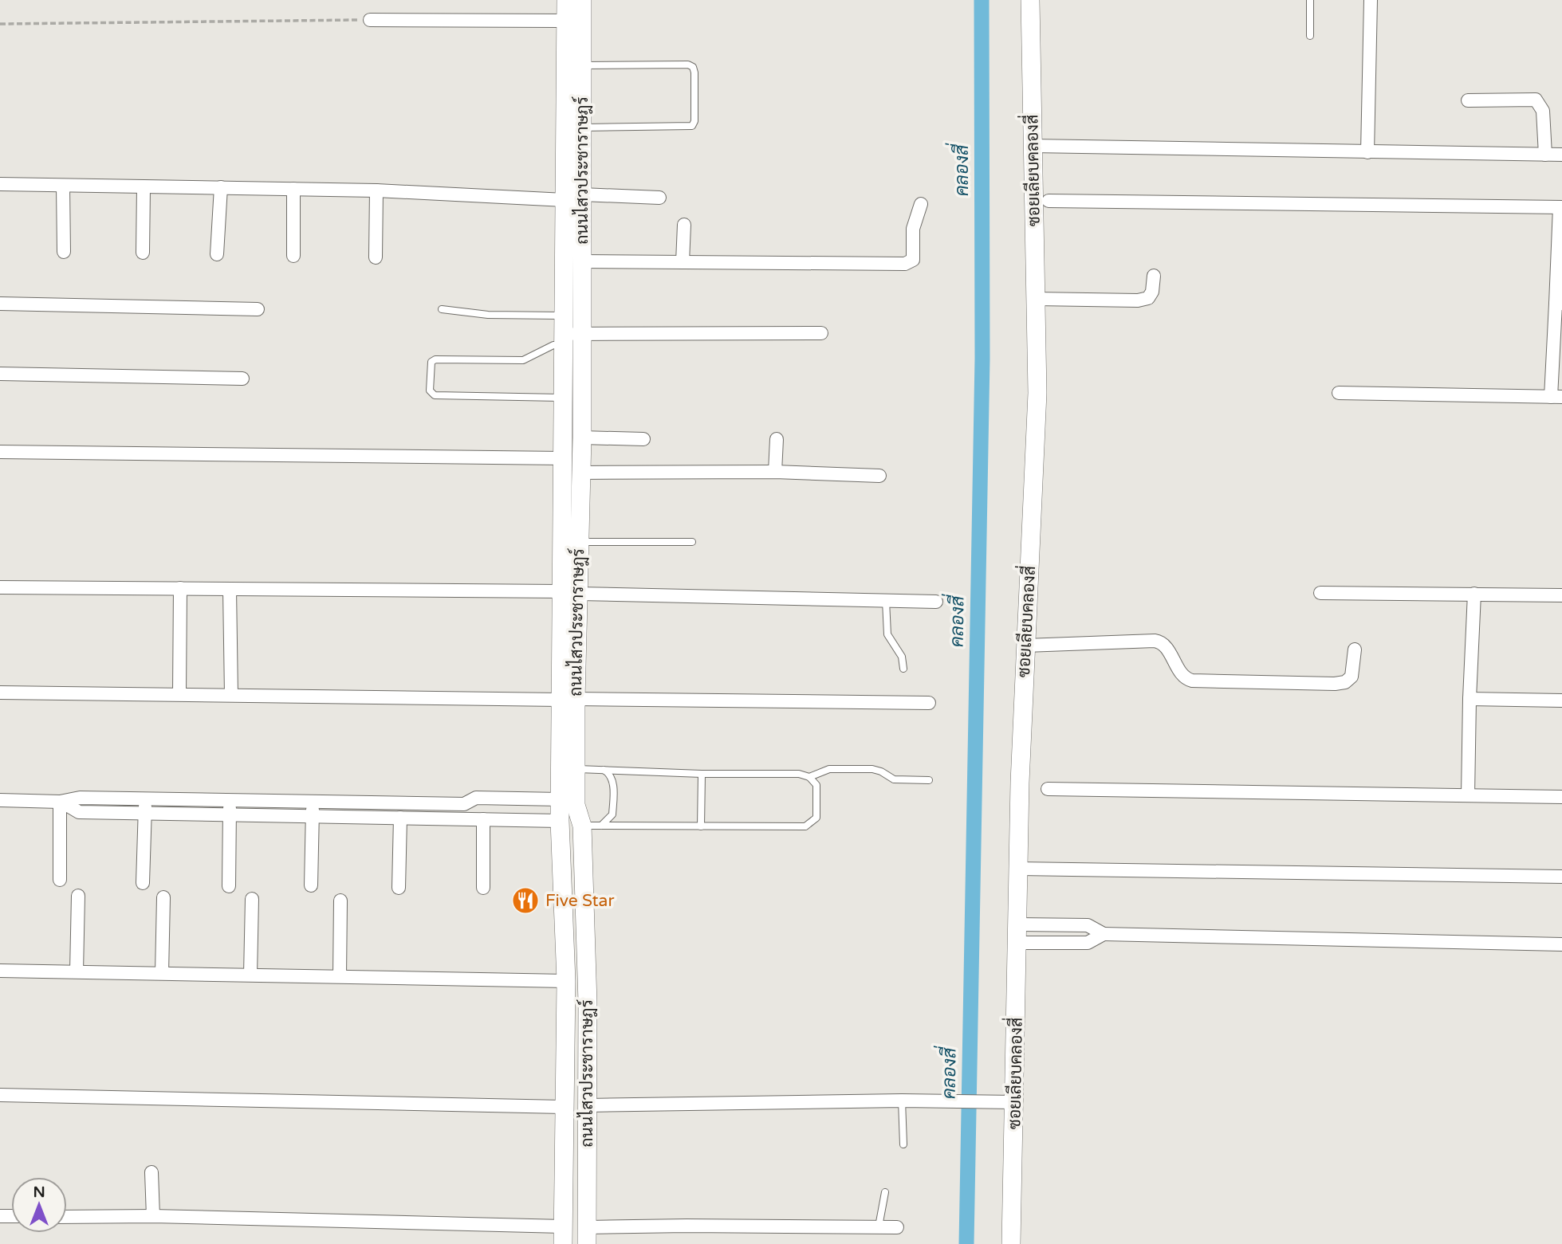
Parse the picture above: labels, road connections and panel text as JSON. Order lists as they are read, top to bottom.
{
  "streets": {
    "main road": ["ถนนไสวประชาราษฎร์", "ซอยเลียบคลองสี่"]
  },
  "water": ["คลองสี่"],
  "places": {
    "restaurant": ["Five Star"]
  },
  "north": "top"
}
